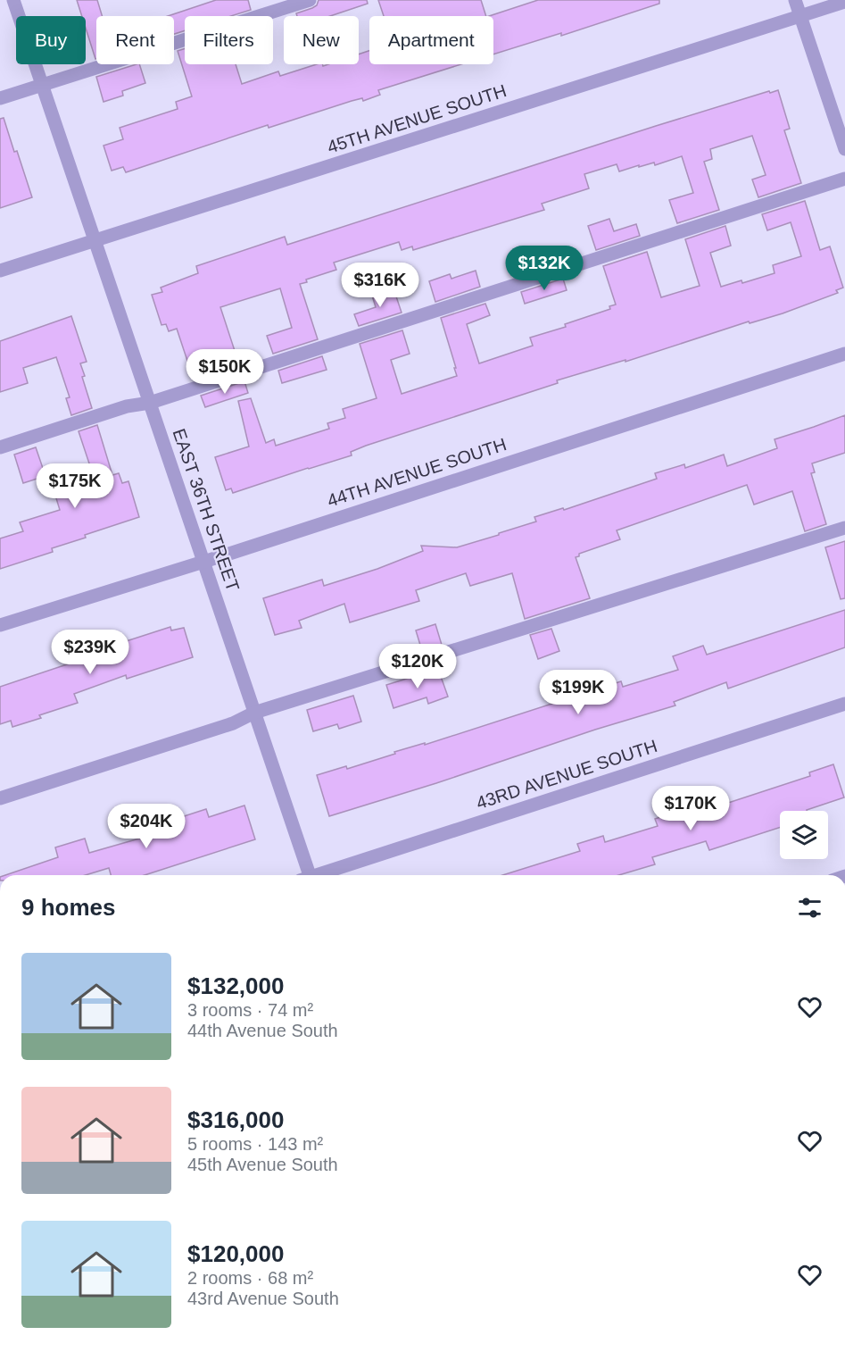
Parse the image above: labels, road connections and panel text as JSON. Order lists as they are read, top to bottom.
{
  "streets": {
    "street": [
      "45TH AVENUE SOUTH",
      "44TH AVENUE SOUTH",
      "EAST 36TH STREET",
      "43RD AVENUE SOUTH"
    ]
  },
  "crossings": [
    ["45TH AVENUE SOUTH", "EAST 36TH STREET"],
    ["44TH AVENUE SOUTH", "EAST 36TH STREET"]
  ],
  "page": {
    "chip": [
      "Buy",
      "Rent",
      "Filters",
      "New",
      "Apartment"
    ],
    "price": [
      "$132K",
      "$316K",
      "$150K",
      "$175K",
      "$239K",
      "$120K",
      "$199K",
      "$170K",
      "$204K"
    ],
    "heading": "9 homes",
    "list": [
      {
        "name": "$132,000",
        "note": "3 rooms · 74 m² · 44th Avenue South"
      },
      {
        "name": "$316,000",
        "note": "5 rooms · 143 m² · 45th Avenue South"
      },
      {
        "name": "$120,000",
        "note": "2 rooms · 68 m² · 43rd Avenue South"
      }
    ]
  }
}
